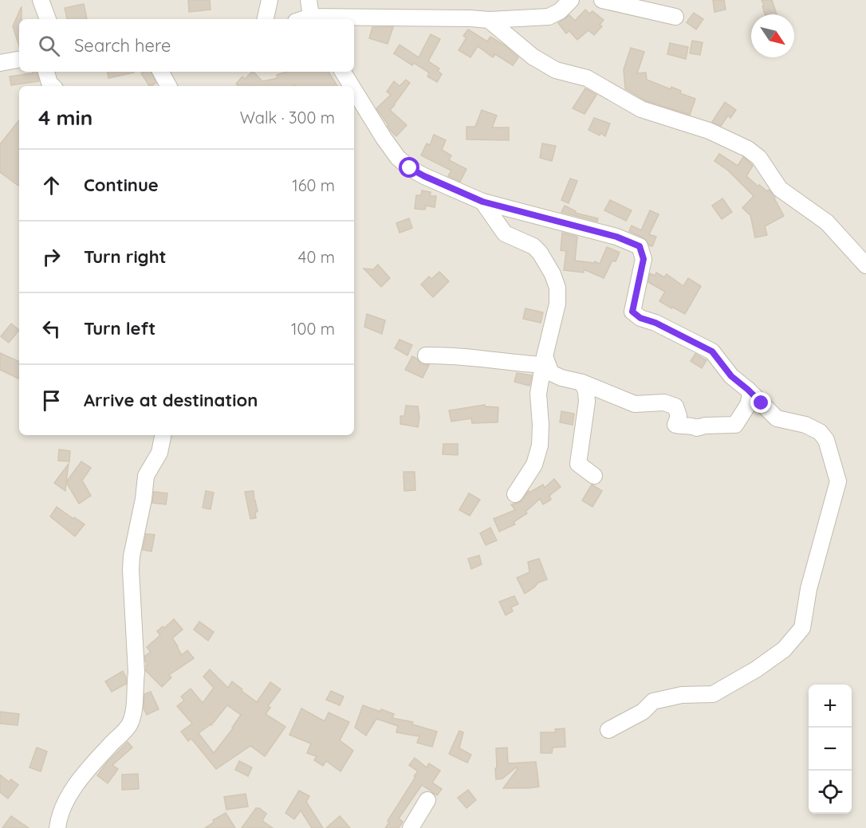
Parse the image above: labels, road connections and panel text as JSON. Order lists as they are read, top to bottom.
{
  "north": "bottom right",
  "page": {
    "search": "Search here",
    "heading": ["4 min", "Walk · 300 m"],
    "list": [
      ["Continue", "160 m"],
      ["Turn right", "40 m"],
      ["Turn left", "100 m"],
      "Arrive at destination"
    ],
    "map_buttons": ["+", "−"]
  }
}
